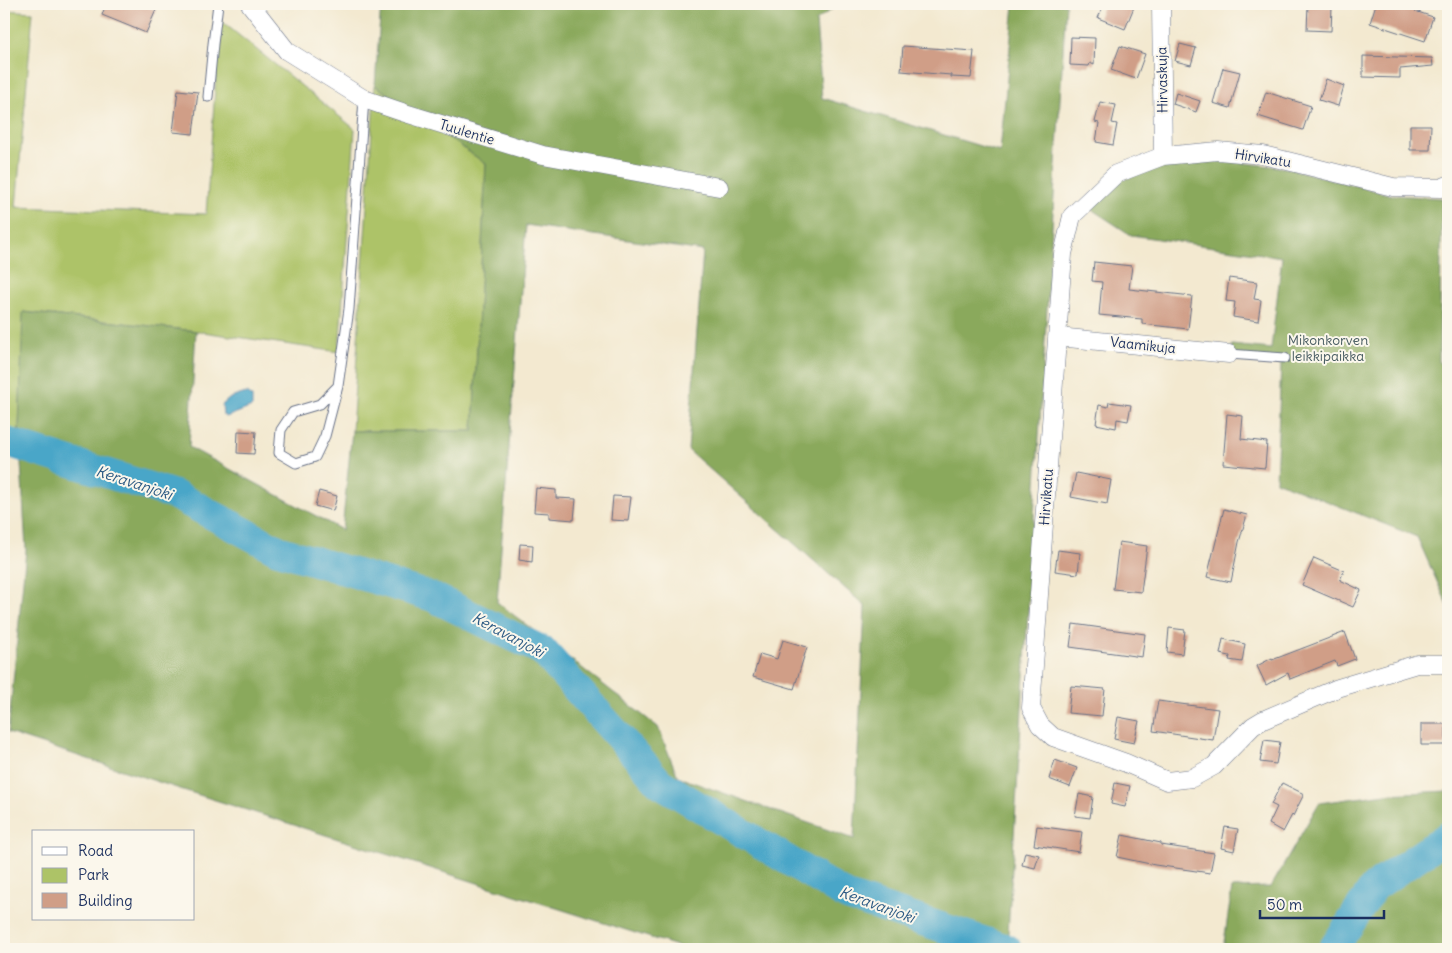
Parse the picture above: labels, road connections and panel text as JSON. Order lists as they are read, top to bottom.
{
  "streets": {
    "street": [
      "Hirvaskuja",
      "Tuulentie",
      "Hirvikatu",
      "Vaamikuja"
    ]
  },
  "crossings": [
    ["Hirvaskuja", "Hirvikatu"],
    ["Hirvikatu", "Vaamikuja"]
  ],
  "water": ["Keravanjoki"],
  "parks": ["Mikonkorven leikkipaikka"],
  "legend": ["Road", "Park", "Building"],
  "scale_bar": "50 m"
}
